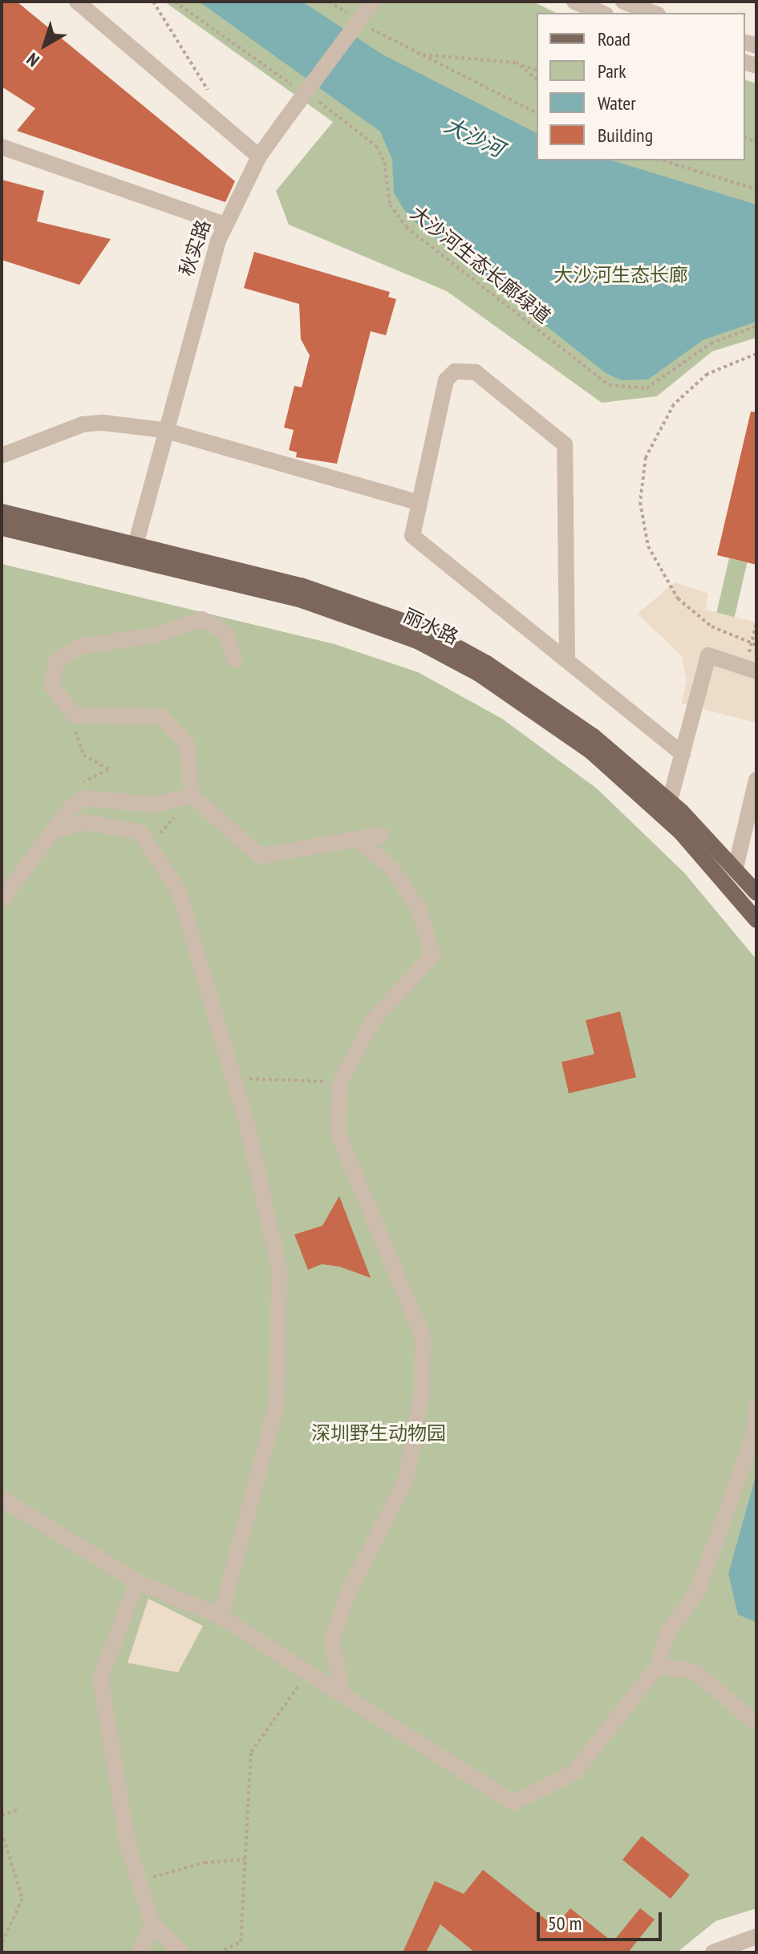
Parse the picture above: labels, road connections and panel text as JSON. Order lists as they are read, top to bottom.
{
  "streets": {
    "main road": ["丽水路"],
    "street": ["秋实路"],
    "path": ["大沙河生态长廊绿道"]
  },
  "crossings": [
    ["秋实路", "丽水路"]
  ],
  "water": ["大沙河"],
  "parks": ["大沙河生态长廊", "深圳野生动物园"],
  "legend": [
    "Road",
    "Park",
    "Water",
    "Building"
  ],
  "scale_bar": "50 m",
  "north": "bottom left"
}
